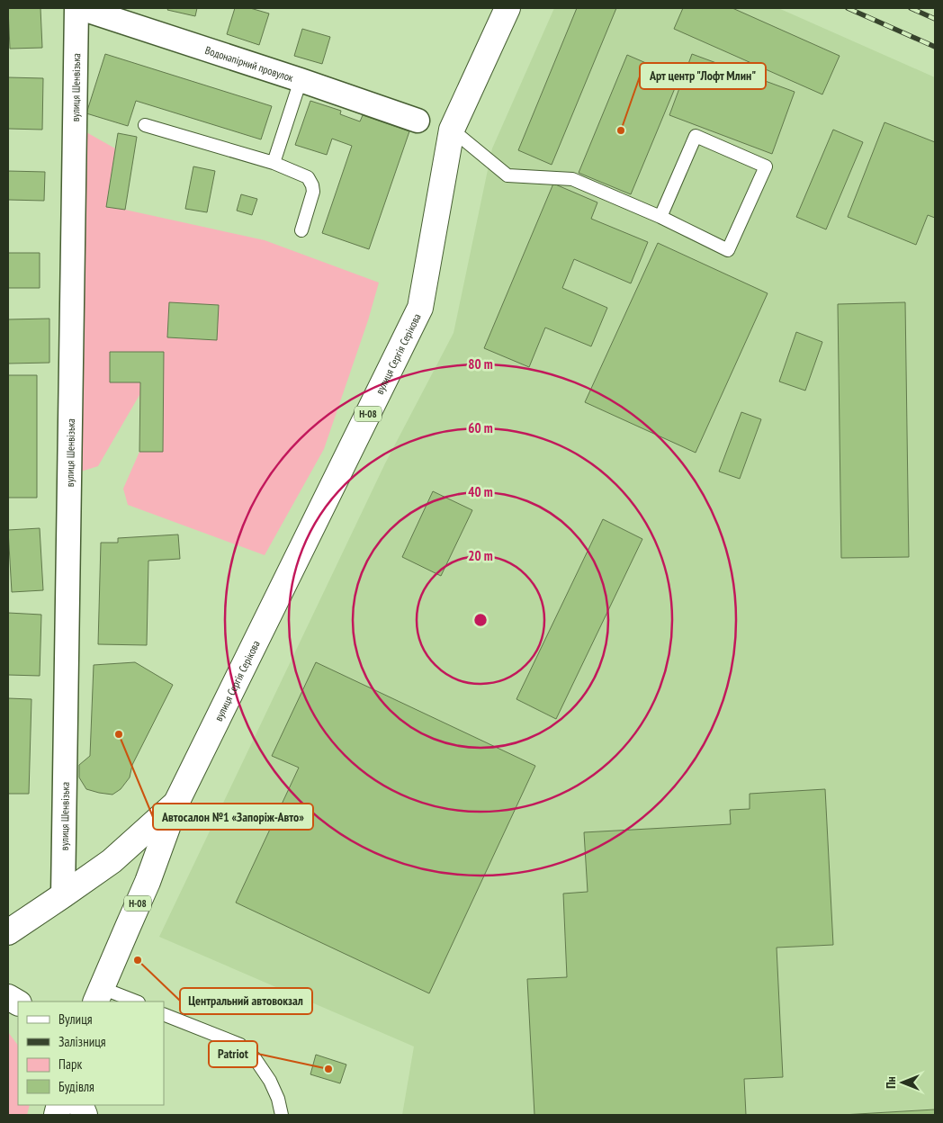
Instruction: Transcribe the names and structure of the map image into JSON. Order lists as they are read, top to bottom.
{
  "streets": {
    "main road": ["вулиця Сергія Серікова", "Н-08"],
    "street": ["Водонапірний провулок", "вулиця Шенвізька"]
  },
  "crossings": [
    ["вулиця Шенвізька", "вулиця Сергія Серікова"]
  ],
  "places": [
    "Арт центр \"Лофт Млин\"",
    "Автосалон №1 «Запоріж-Авто»",
    "Центральний автовокзал",
    "Patriot"
  ],
  "legend": [
    "Вулиця",
    "Залізниця",
    "Парк",
    "Будівля"
  ],
  "north": "left",
  "rings": [
    "80 m",
    "60 m",
    "40 m",
    "20 m"
  ]
}
